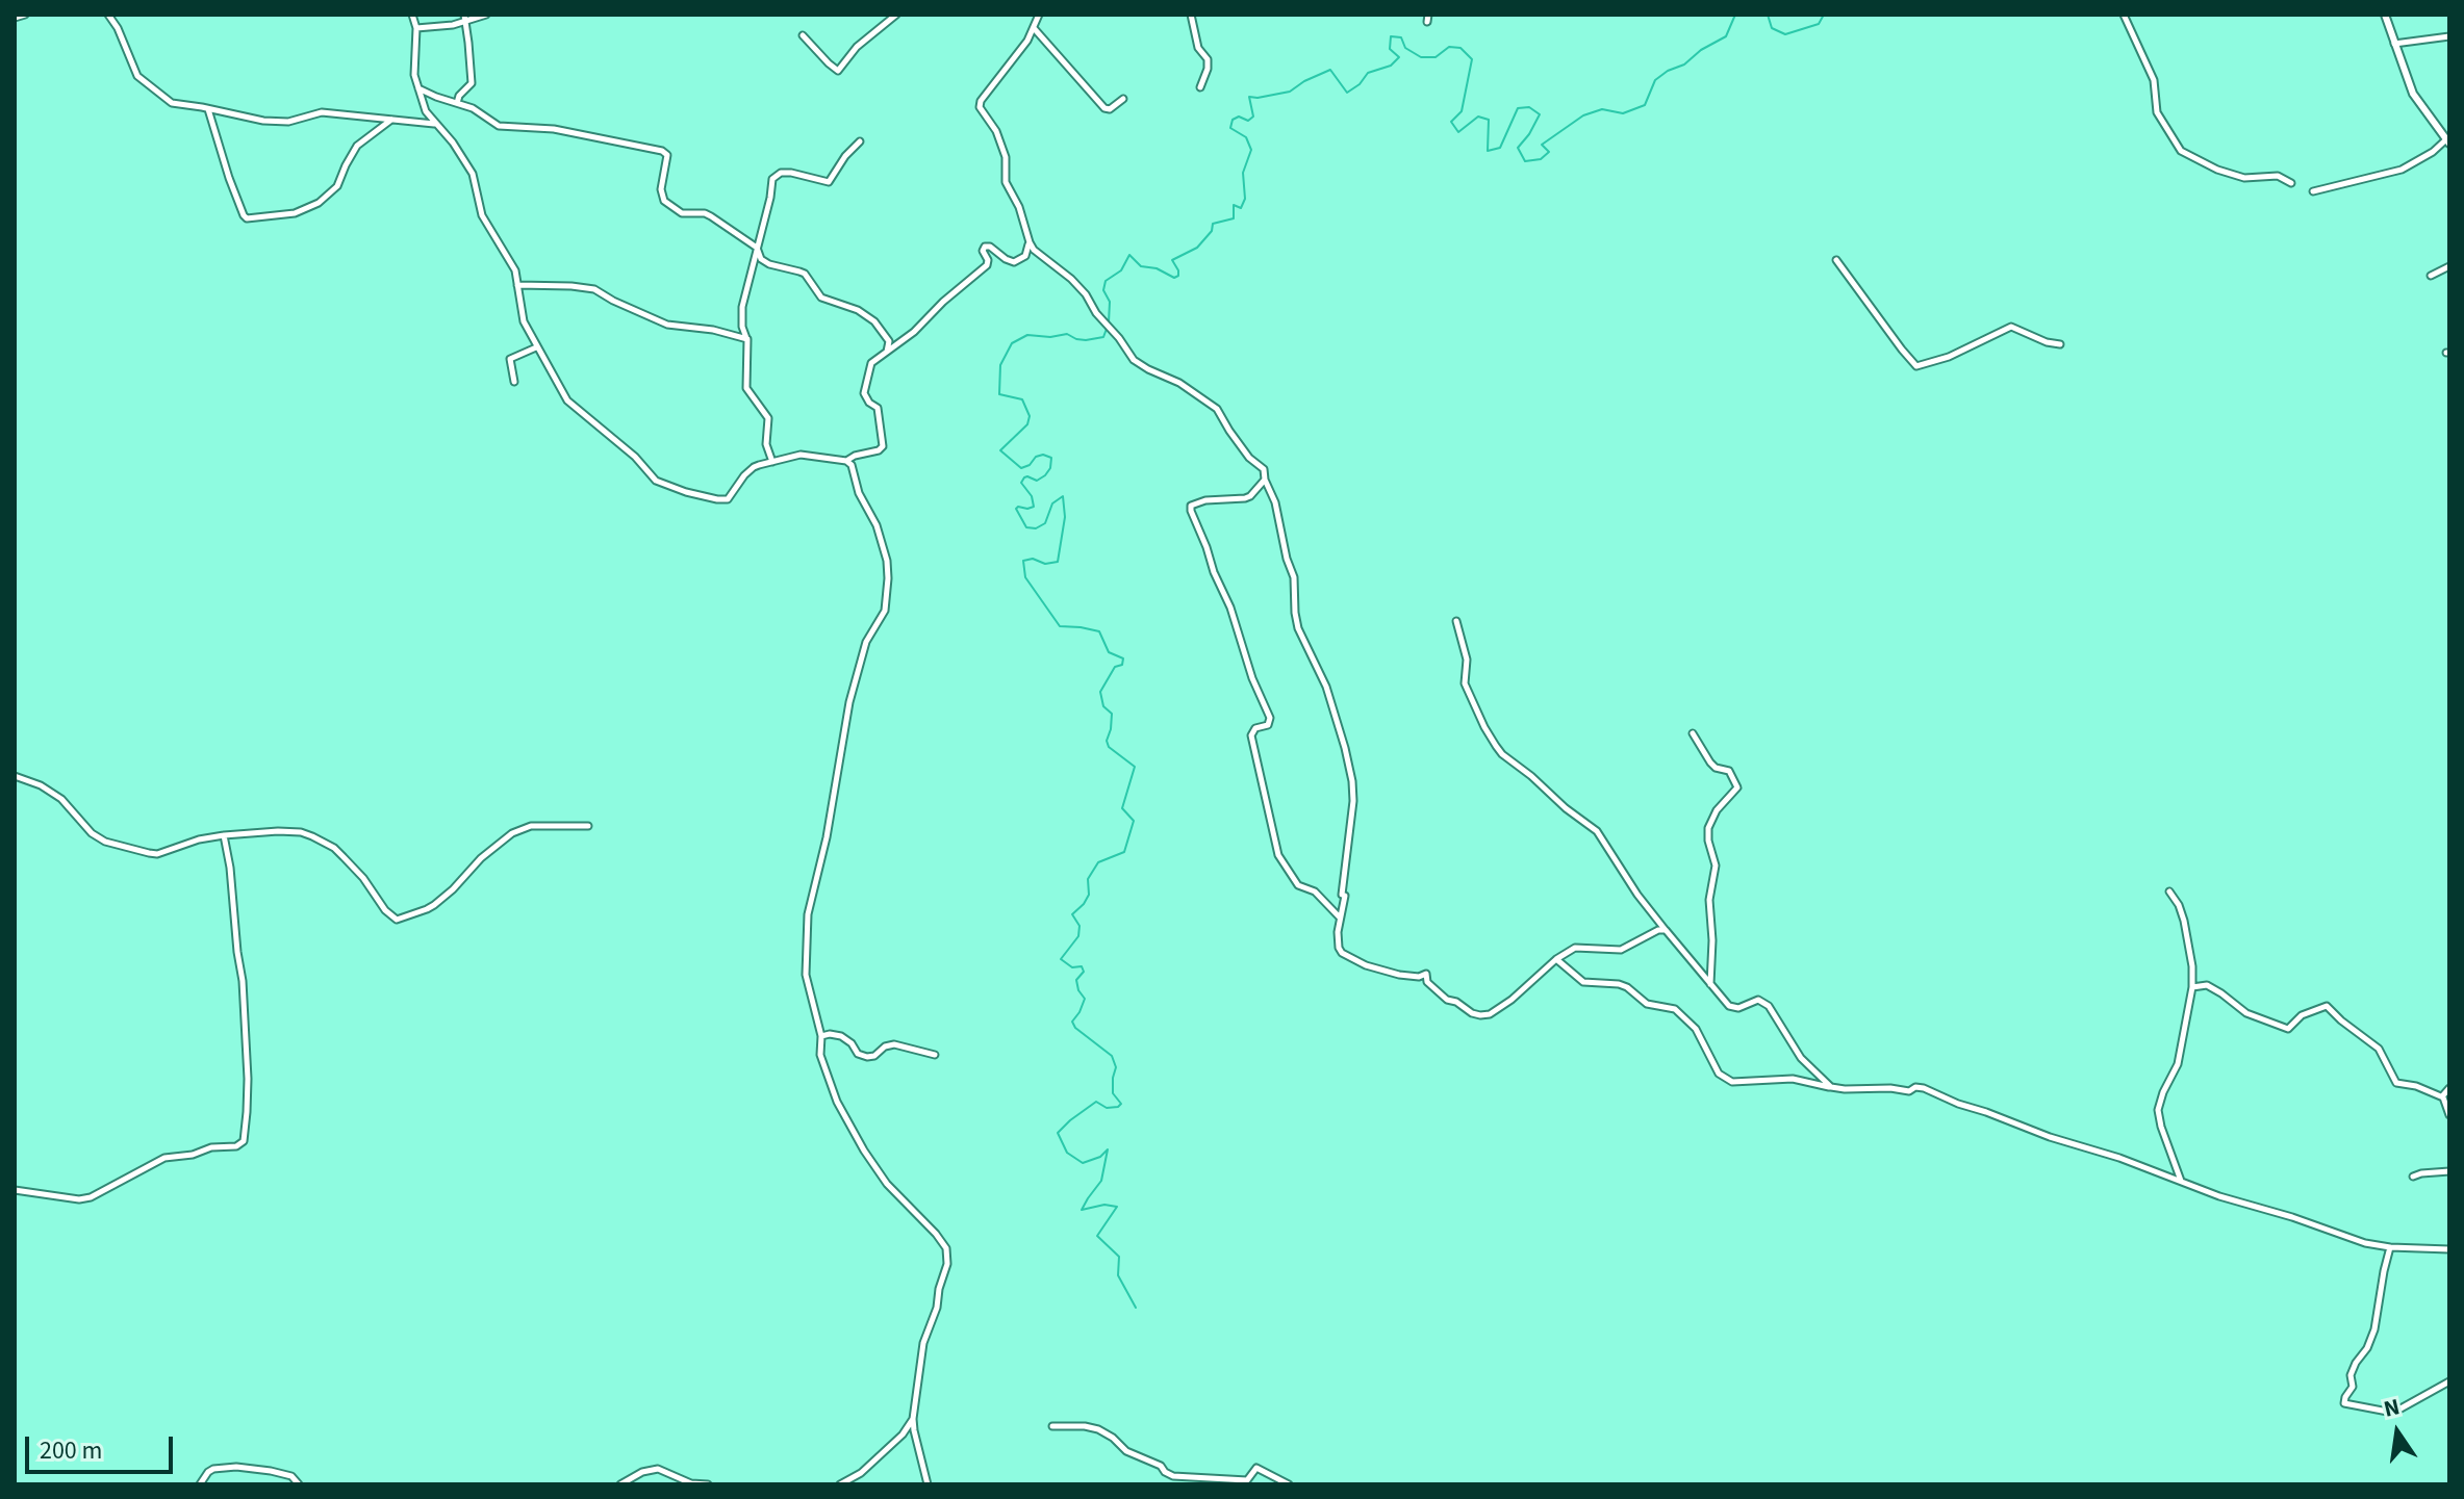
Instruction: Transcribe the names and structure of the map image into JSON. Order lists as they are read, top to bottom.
{
  "scale_bar": "200 m",
  "north": "top"
}
